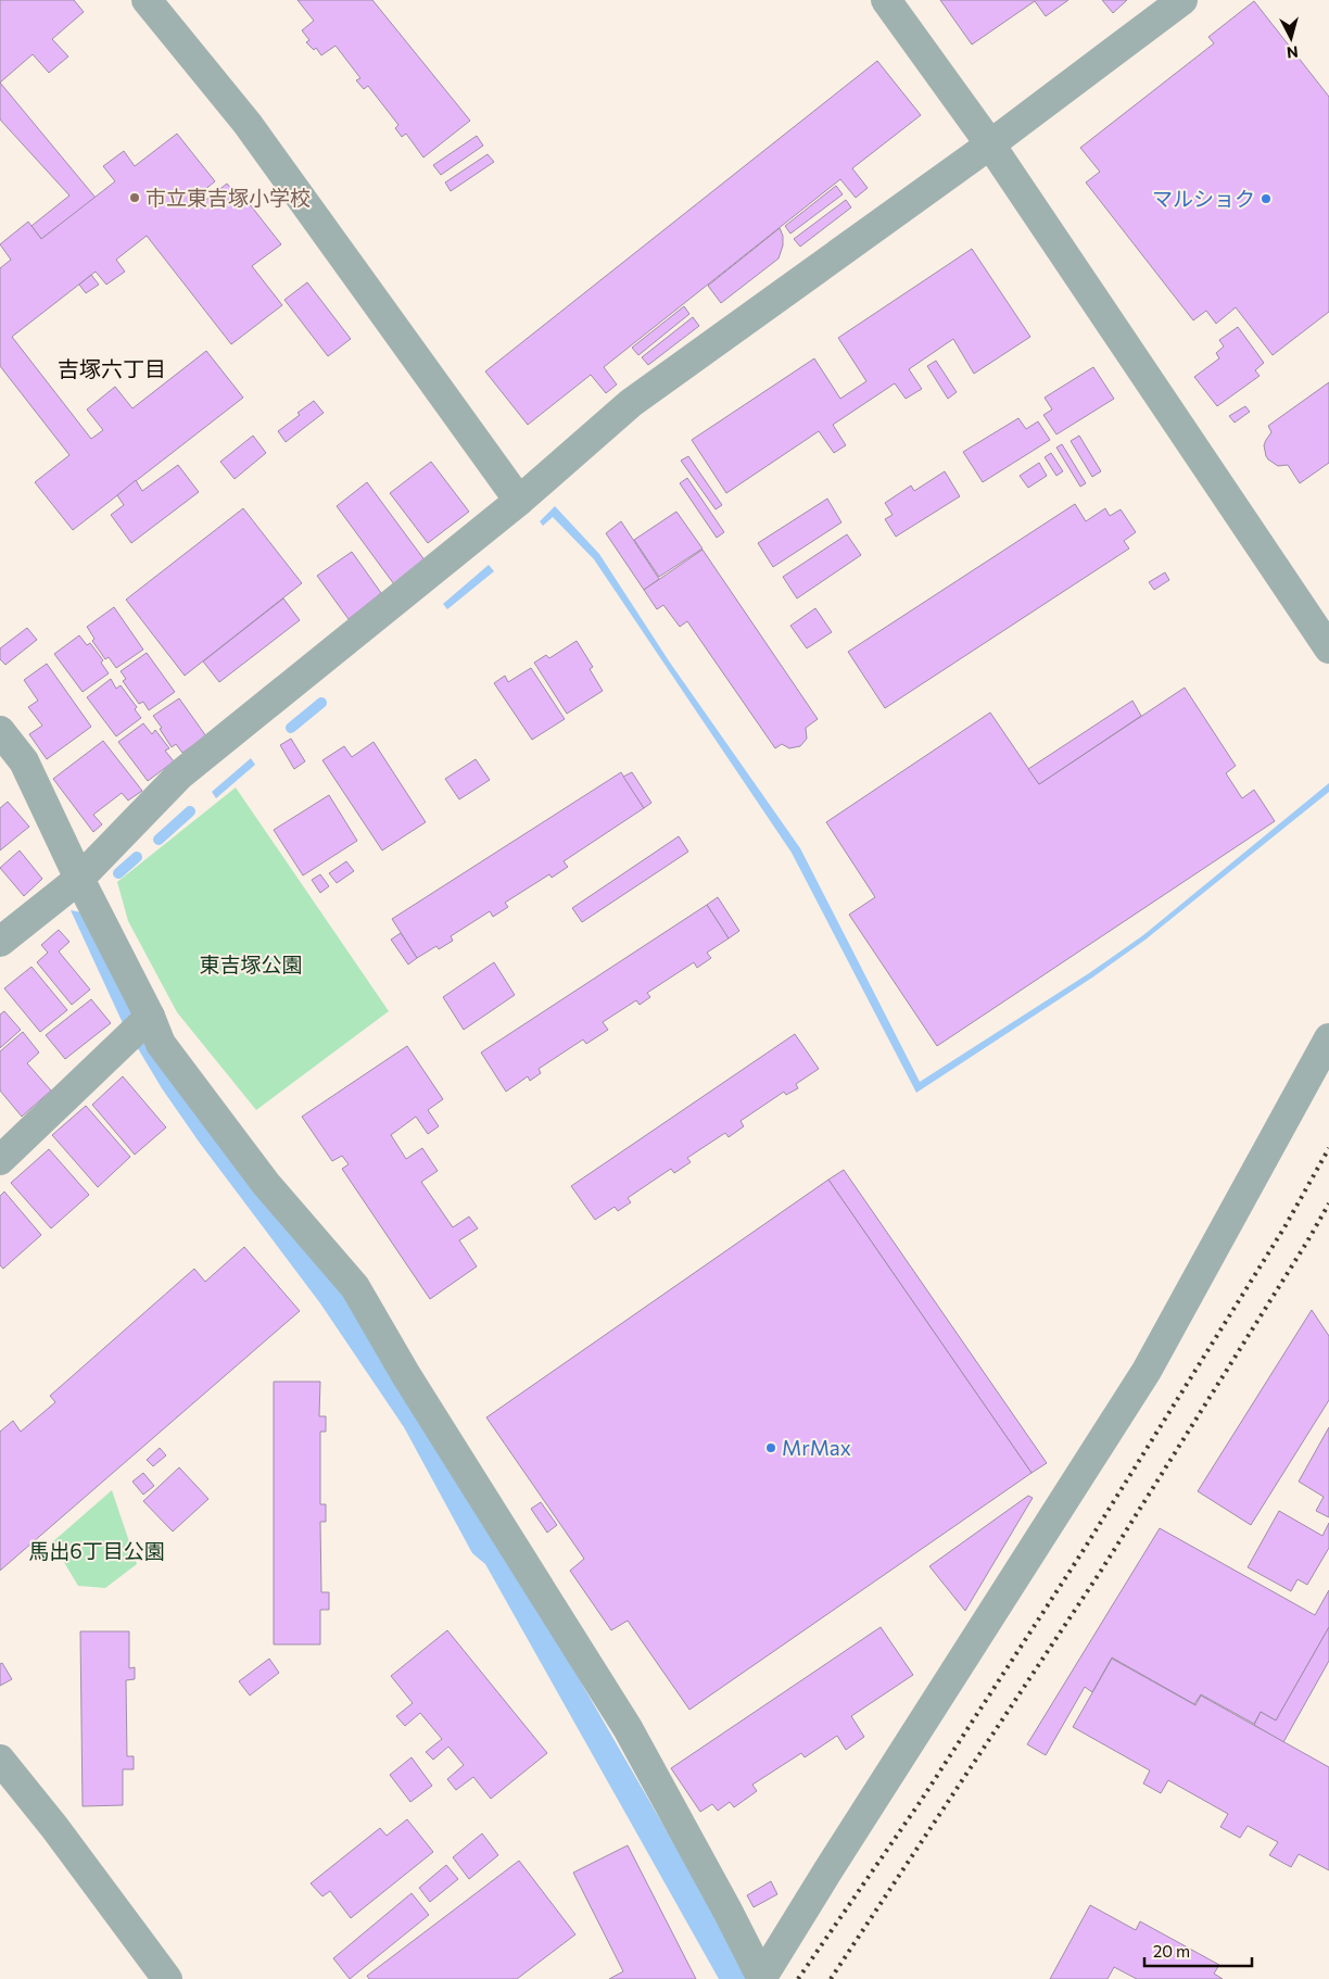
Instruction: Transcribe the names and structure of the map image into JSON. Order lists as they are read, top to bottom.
{
  "districts": ["吉塚六丁目"],
  "parks": ["東吉塚公園", "馬出6丁目公園"],
  "places": ["市立東吉塚小学校", "マルショク", "MrMax"],
  "scale_bar": "20 m",
  "north": "bottom"
}
